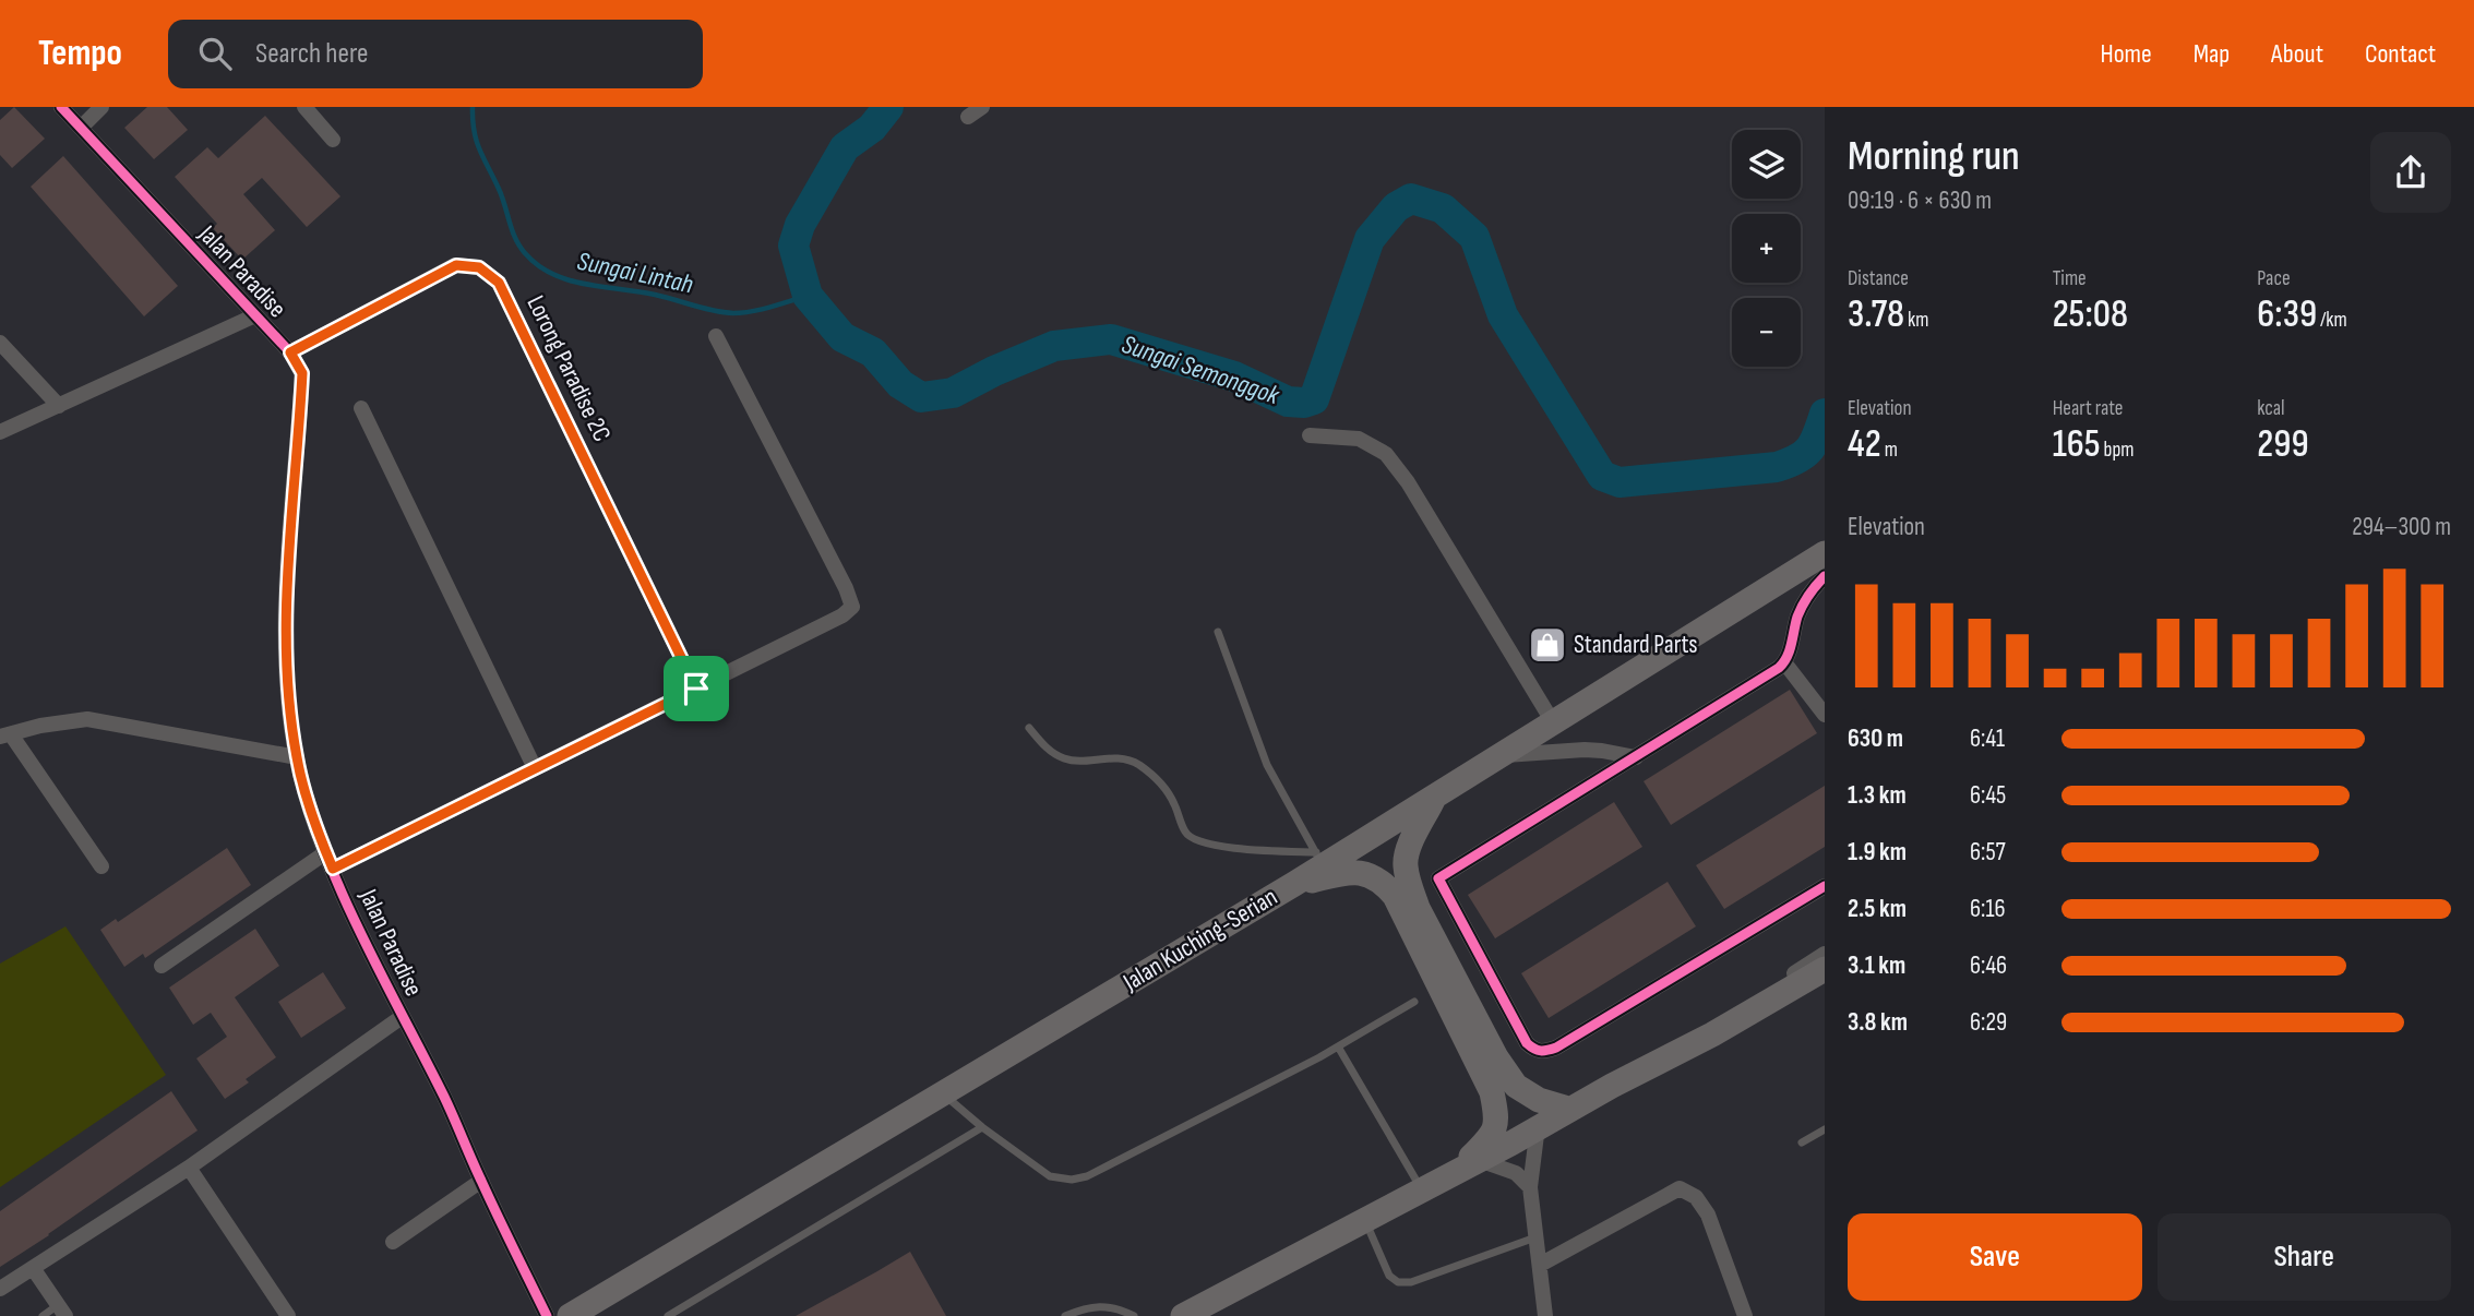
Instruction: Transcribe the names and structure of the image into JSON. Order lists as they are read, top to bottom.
{
  "streets": {
    "highway": ["Jalan Kuching-Serian"],
    "street": ["Jalan Paradise", "Lorong Paradise 2C"]
  },
  "crossings": [
    ["Jalan Paradise", "Lorong Paradise 2C"]
  ],
  "water": ["Sungai Lintah", "Sungai Semonggok"],
  "places": {
    "shop": ["Standard Parts"]
  },
  "page": {
    "header": "Tempo",
    "search": "Search here",
    "nav": [
      "Home",
      "Map",
      "About",
      "Contact"
    ],
    "heading": ["Morning run", "09:19 · 6 × 630 m"],
    "map_buttons": ["+", "−"],
    "stats": [
      ["Distance", "3.78 km"],
      ["Time", "25:08"],
      ["Pace", "6:39 /km"],
      ["Elevation", "42 m"],
      ["Heart rate", "165 bpm"],
      ["kcal", "299"]
    ],
    "chart": ["Elevation", "294–300 m"],
    "list": [
      {
        "name": "630 m",
        "note": "6:41"
      },
      {
        "name": "1.3 km",
        "note": "6:45"
      },
      {
        "name": "1.9 km",
        "note": "6:57"
      },
      {
        "name": "2.5 km",
        "note": "6:16"
      },
      {
        "name": "3.1 km",
        "note": "6:46"
      },
      {
        "name": "3.8 km",
        "note": "6:29"
      }
    ],
    "buttons": ["Save", "Share"]
  }
}
